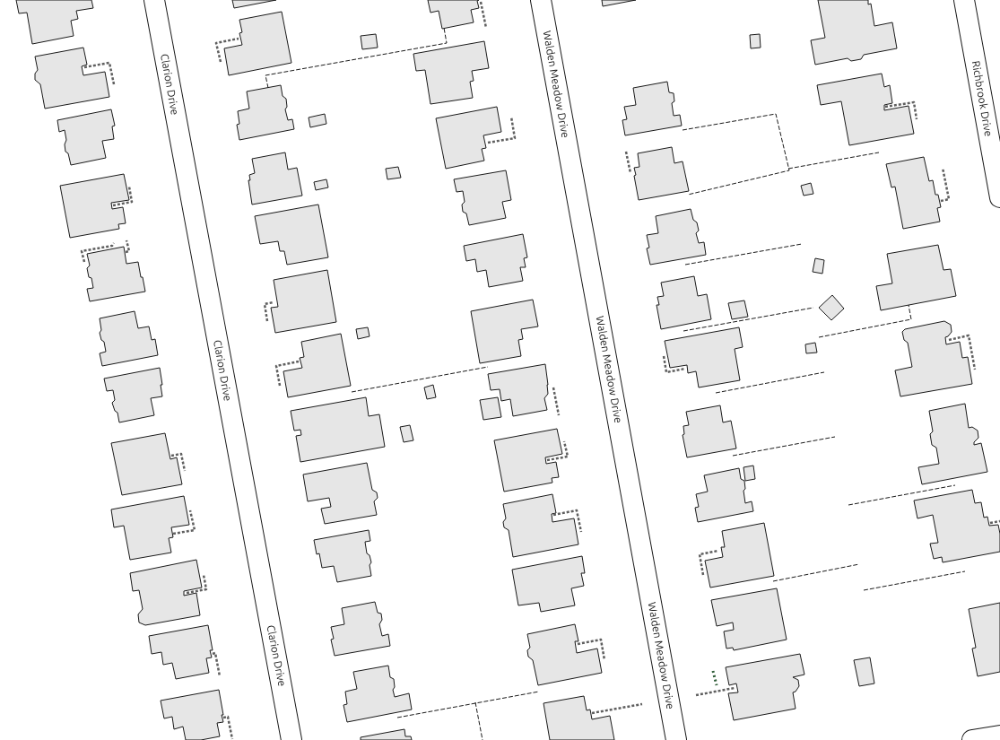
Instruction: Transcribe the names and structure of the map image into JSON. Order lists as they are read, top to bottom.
{
  "streets": {
    "street": ["Clarion Drive", "Walden Meadow Drive", "Richbrook Drive"]
  }
}
